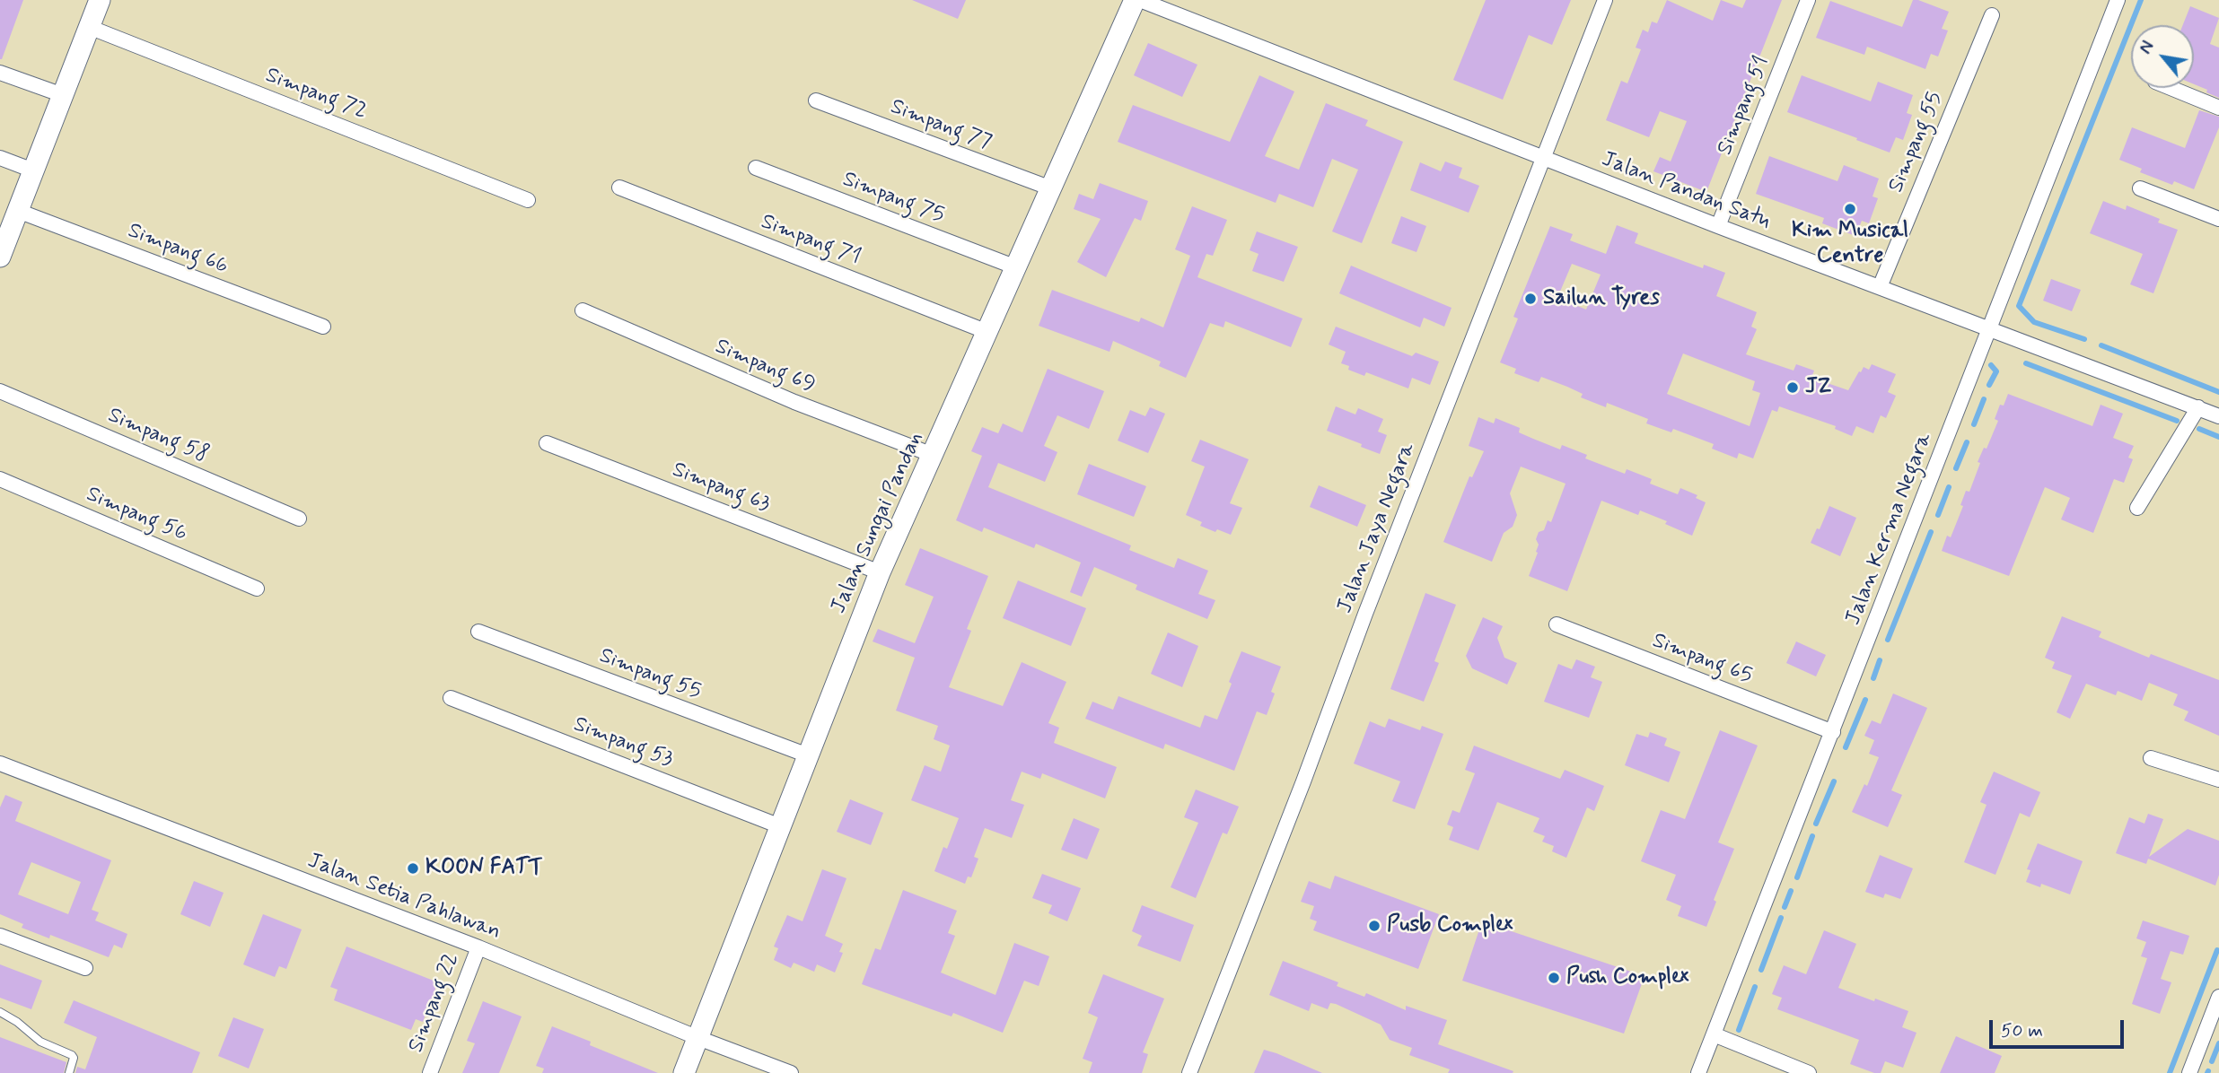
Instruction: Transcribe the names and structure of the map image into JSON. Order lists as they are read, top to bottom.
{
  "streets": {
    "street": [
      "Simpang 72",
      "Simpang 51",
      "Simpang 77",
      "Simpang 55",
      "Jalan Pandan Satu",
      "Simpang 75",
      "Simpang 71",
      "Simpang 66",
      "Simpang 69",
      "Simpang 58",
      "Simpang 63",
      "Simpang 56",
      "Jalan Sungai Pandan",
      "Jalan Jaya Negara",
      "Jalan Kerma Negara",
      "Simpang 65",
      "Simpang 53",
      "Jalan Setia Pahlawan",
      "Simpang 22"
    ]
  },
  "crossings": [
    ["Simpang 51", "Jalan Pandan Satu"],
    ["Simpang 77", "Jalan Sungai Pandan"],
    ["Simpang 55", "Jalan Pandan Satu"],
    ["Simpang 55", "Jalan Sungai Pandan"],
    ["Jalan Pandan Satu", "Jalan Jaya Negara"],
    ["Jalan Pandan Satu", "Jalan Kerma Negara"],
    ["Simpang 75", "Jalan Sungai Pandan"],
    ["Simpang 71", "Jalan Sungai Pandan"],
    ["Simpang 69", "Jalan Sungai Pandan"],
    ["Simpang 63", "Jalan Sungai Pandan"],
    ["Jalan Sungai Pandan", "Simpang 53"],
    ["Jalan Sungai Pandan", "Jalan Setia Pahlawan"],
    ["Jalan Kerma Negara", "Simpang 65"],
    ["Jalan Setia Pahlawan", "Simpang 22"]
  ],
  "places": [
    "Kim Musical Centre",
    "Sailun Tyres",
    "JZ",
    "KOON FATT",
    "Pusb Complex",
    "Push Complex"
  ],
  "scale_bar": "50 m",
  "north": "top left"
}
